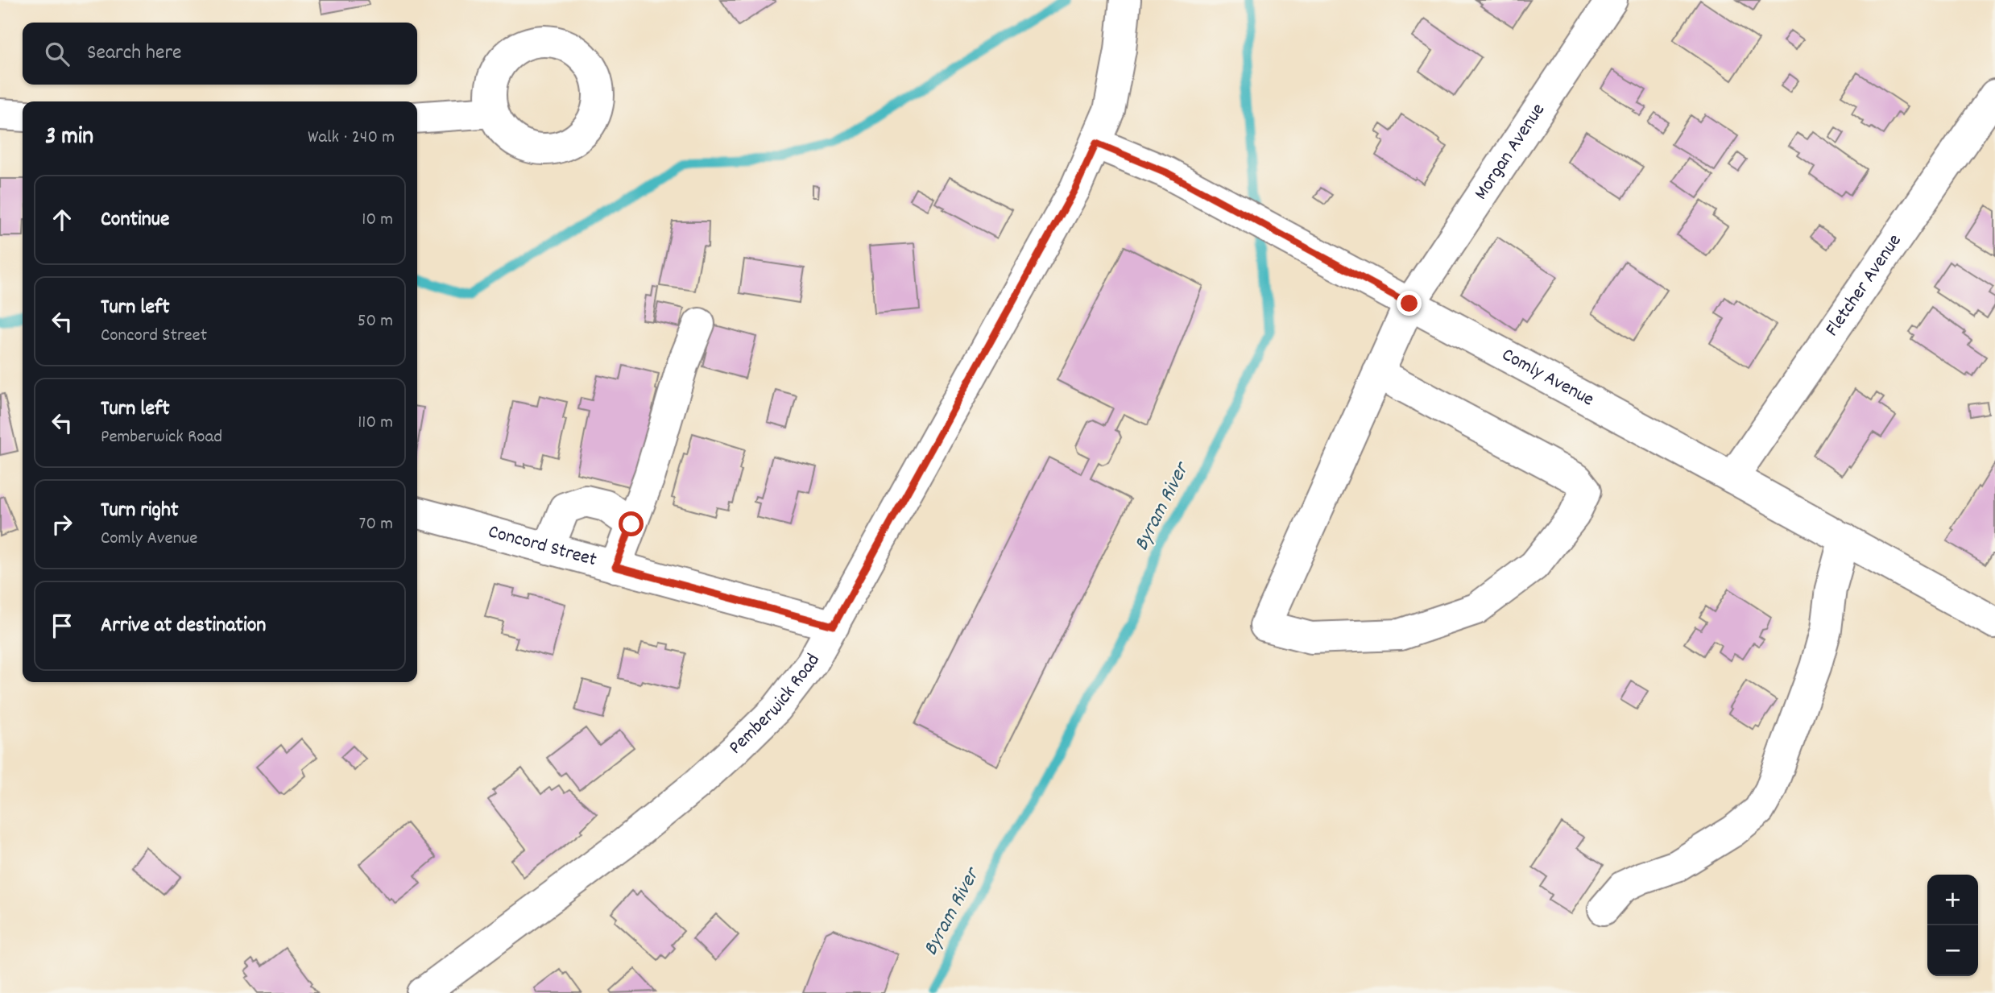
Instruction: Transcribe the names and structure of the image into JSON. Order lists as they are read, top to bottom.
{
  "streets": {
    "street": [
      "Morgan Avenue",
      "Fletcher Avenue",
      "Comly Avenue",
      "Concord Street",
      "Pemberwick Road"
    ]
  },
  "crossings": [
    ["Morgan Avenue", "Comly Avenue"],
    ["Fletcher Avenue", "Comly Avenue"],
    ["Comly Avenue", "Pemberwick Road"],
    ["Concord Street", "Pemberwick Road"]
  ],
  "water": ["Byram River"],
  "page": {
    "search": "Search here",
    "heading": ["3 min", "Walk · 240 m"],
    "list": [
      ["Continue", "10 m"],
      ["Turn left", "Concord Street", "50 m"],
      ["Turn left", "Pemberwick Road", "110 m"],
      ["Turn right", "Comly Avenue", "70 m"],
      "Arrive at destination"
    ],
    "map_buttons": ["+", "−"]
  }
}
